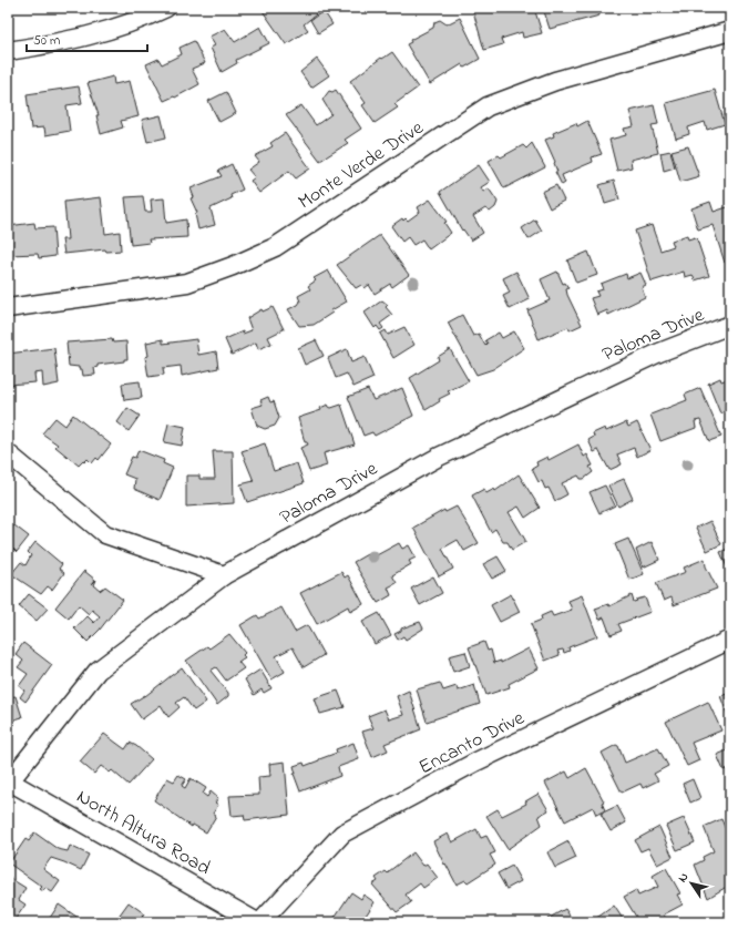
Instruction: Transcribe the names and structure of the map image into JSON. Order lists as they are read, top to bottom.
{
  "streets": {
    "street": [
      "Monte Verde Drive",
      "Paloma Drive",
      "Encanto Drive",
      "North Altura Road"
    ]
  },
  "crossings": [
    ["Paloma Drive", "North Altura Road"],
    ["Encanto Drive", "North Altura Road"]
  ],
  "scale_bar": "50 m",
  "north": "top left"
}
